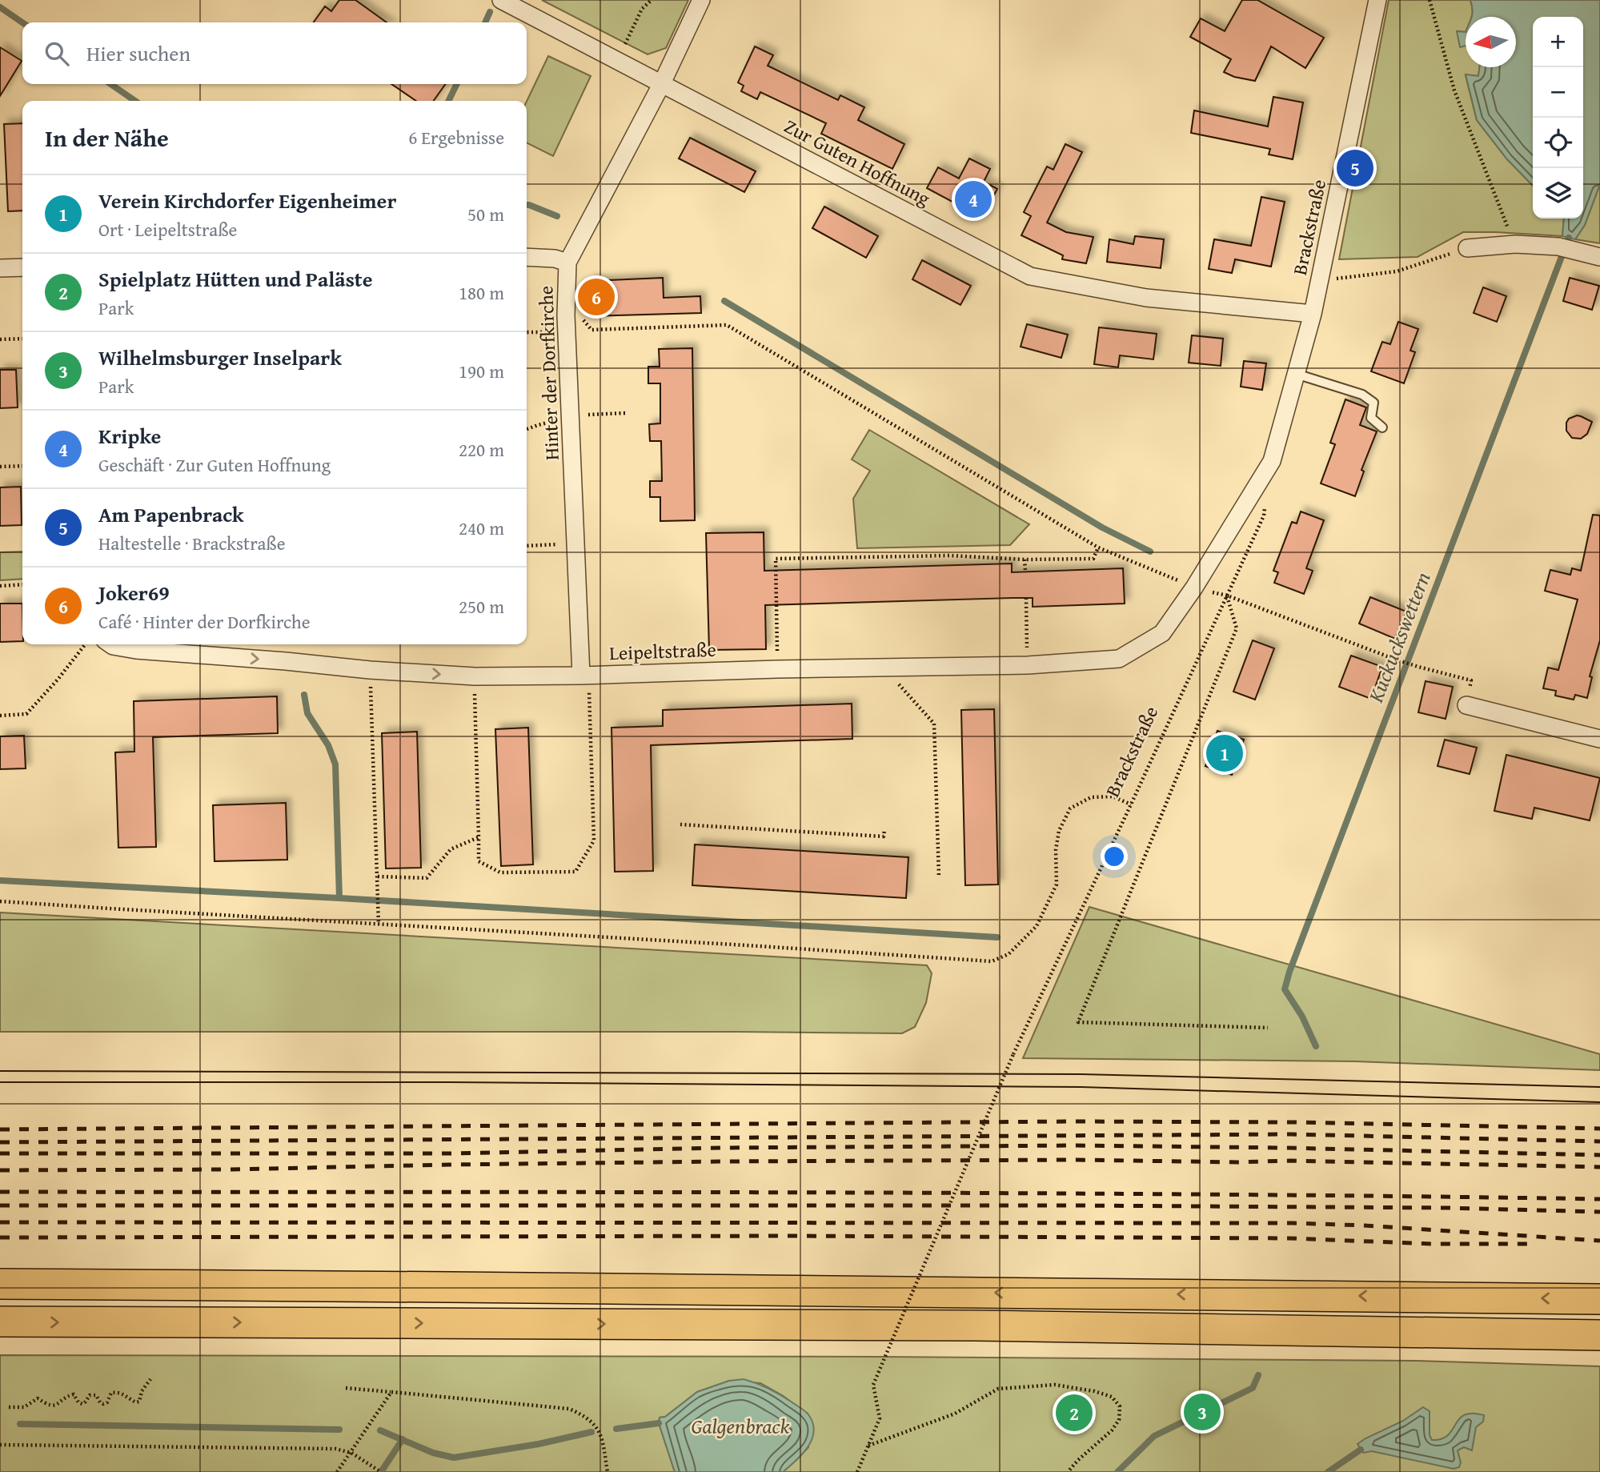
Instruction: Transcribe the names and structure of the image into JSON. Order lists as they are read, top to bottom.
{
  "streets": {
    "street": [
      "Zur Guten Hoffnung",
      "Brackstraße",
      "Hinter der Dorfkirche",
      "Leipeltstraße"
    ]
  },
  "crossings": [
    ["Zur Guten Hoffnung", "Brackstraße"],
    ["Zur Guten Hoffnung", "Hinter der Dorfkirche"],
    ["Brackstraße", "Leipeltstraße"],
    ["Hinter der Dorfkirche", "Leipeltstraße"]
  ],
  "water": ["Kuckuckswettern", "Galgenbrack"],
  "north": "left",
  "page": {
    "map_buttons": ["+", "−"],
    "search": "Hier suchen",
    "heading": ["In der Nähe", "6 Ergebnisse"],
    "pins": [
      "5",
      "4",
      "6",
      "1",
      "3",
      "2"
    ],
    "list": [
      {
        "mark": "1",
        "name": "Verein Kirchdorfer Eigenheimer",
        "note": "Ort · Leipeltstraße",
        "value": "50 m"
      },
      {
        "mark": "2",
        "name": "Spielplatz Hütten und Paläste",
        "note": "Park",
        "value": "180 m"
      },
      {
        "mark": "3",
        "name": "Wilhelmsburger Inselpark",
        "note": "Park",
        "value": "190 m"
      },
      {
        "mark": "4",
        "name": "Kripke",
        "note": "Geschäft · Zur Guten Hoffnung",
        "value": "220 m"
      },
      {
        "mark": "5",
        "name": "Am Papenbrack",
        "note": "Haltestelle · Brackstraße",
        "value": "240 m"
      },
      {
        "mark": "6",
        "name": "Joker69",
        "note": "Café · Hinter der Dorfkirche",
        "value": "250 m"
      }
    ]
  }
}
